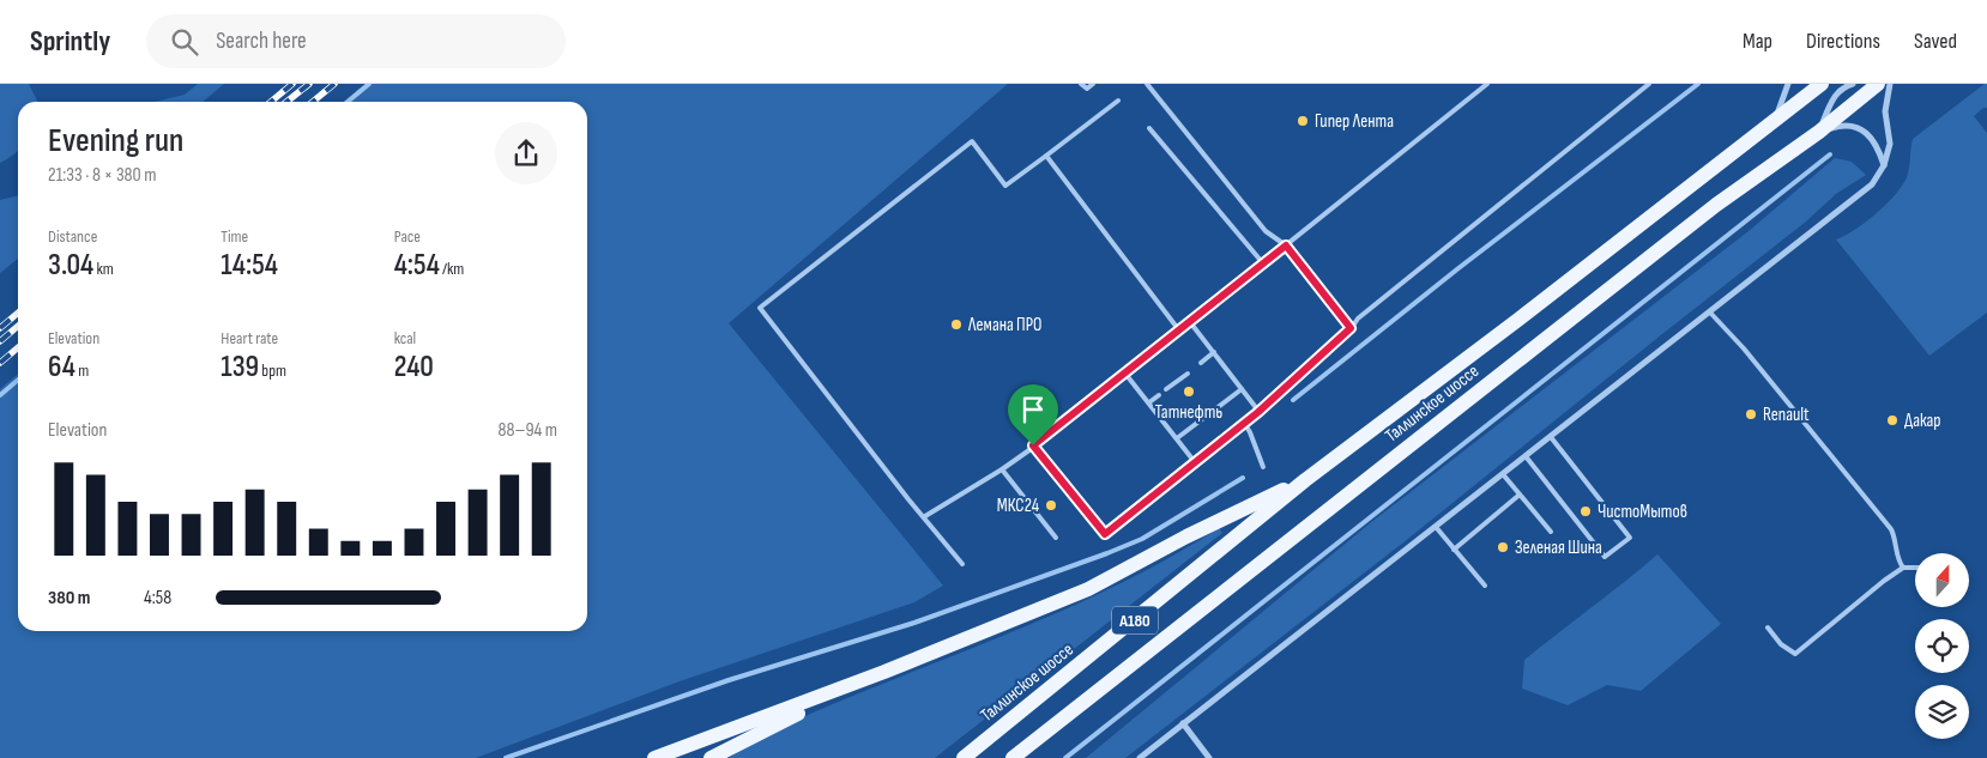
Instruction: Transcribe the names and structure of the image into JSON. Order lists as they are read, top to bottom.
{
  "streets": {
    "main road": ["Таллинское шоссе", "A180"]
  },
  "places": [
    "Гипер Лента",
    "Лемана ПРО",
    "Татнефть",
    "Renault",
    "Дакар",
    "МКС24",
    "ЧистоМытов",
    "Зеленая Шина"
  ],
  "north": "top",
  "page": {
    "header": "Sprintly",
    "search": "Search here",
    "nav": ["Map", "Directions", "Saved"],
    "heading": ["Evening run", "21:33 · 8 × 380 m"],
    "stats": [
      ["Distance", "3.04 km"],
      ["Time", "14:54"],
      ["Pace", "4:54 /km"],
      ["Elevation", "64 m"],
      ["Heart rate", "139 bpm"],
      ["kcal", "240"]
    ],
    "chart": ["Elevation", "88–94 m"],
    "list": [
      {
        "name": "380 m",
        "note": "4:58"
      }
    ]
  }
}
